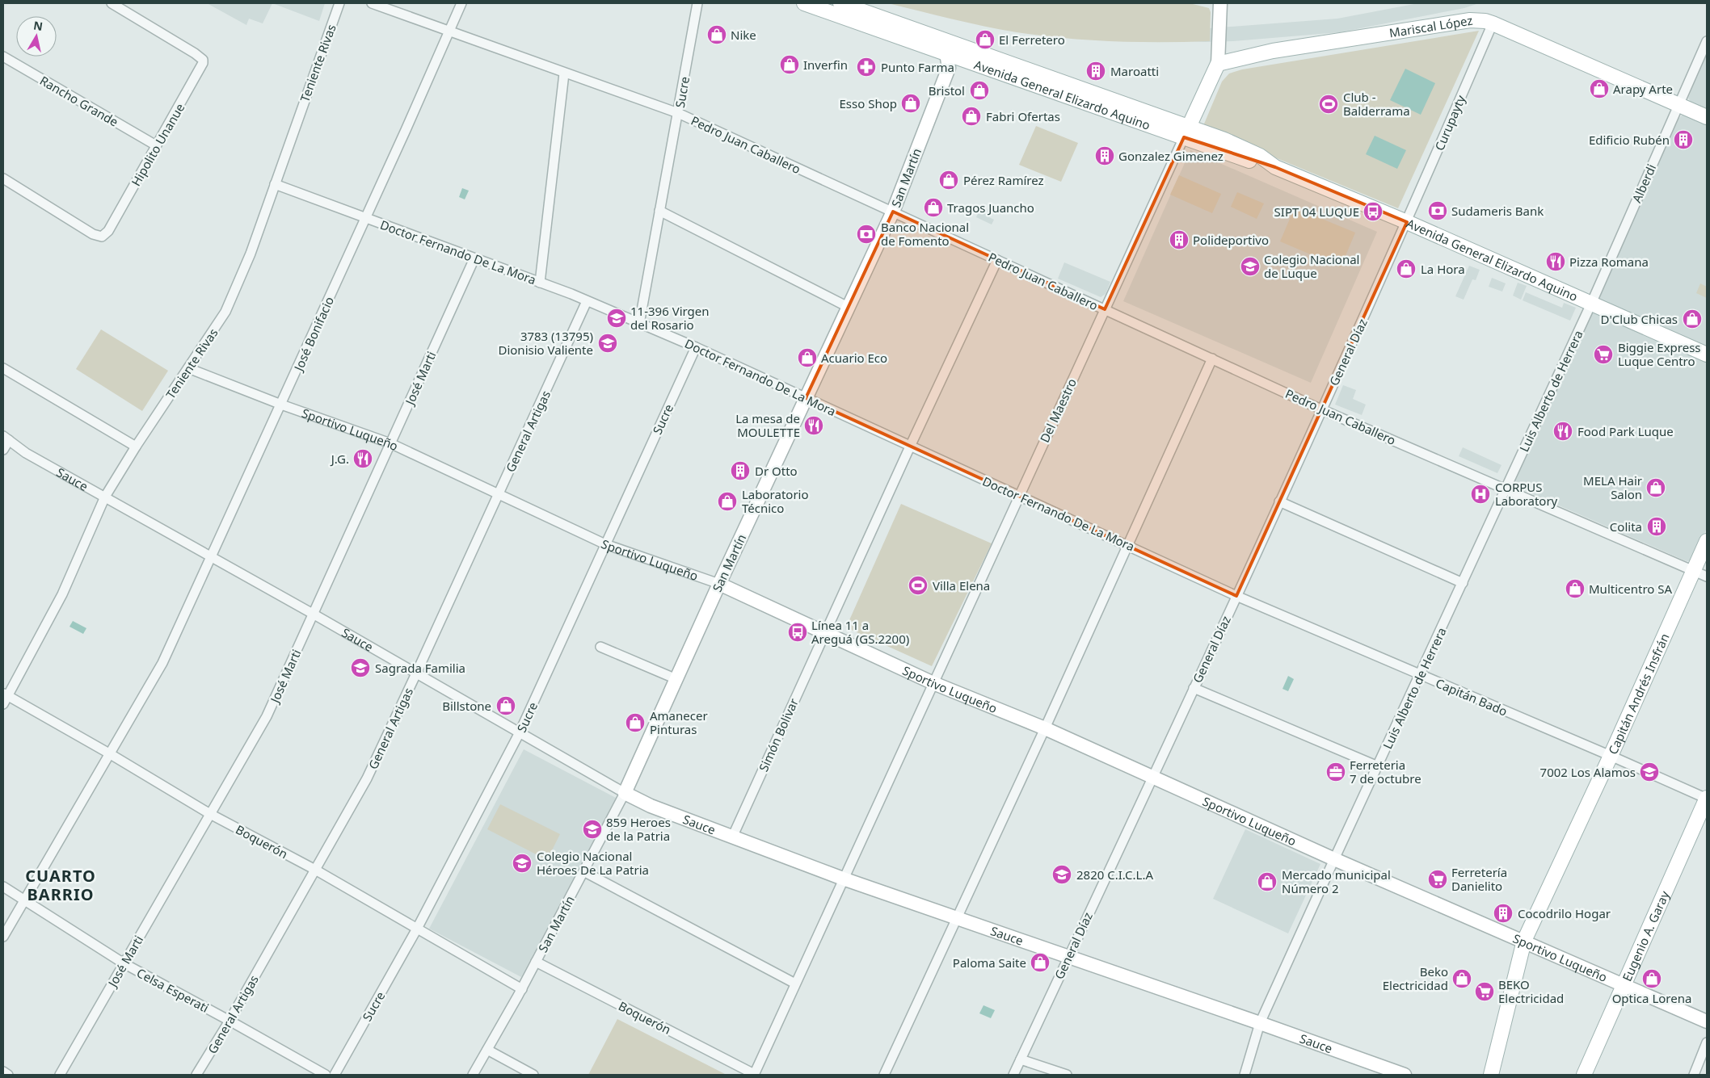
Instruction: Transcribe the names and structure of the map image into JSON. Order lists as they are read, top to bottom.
{
  "streets": {
    "main road": [
      "Mariscal López",
      "Avenida General Elizardo Aquino",
      "Capitán Andrés Insfrán",
      "Eugenio A. Garay"
    ],
    "street": [
      "Teniente Rivas",
      "Sucre",
      "Rancho Grande",
      "Curupayty",
      "Hipolito Unanue",
      "Pedro Juan Caballero",
      "San Martín",
      "Alberdi",
      "Doctor Fernando De La Mora",
      "José Bonifacio",
      "General Díaz",
      "José Marti",
      "Luis Alberto de Herrera",
      "Del Maestro",
      "Sportivo Luqueño",
      "General Artigas",
      "Sauce",
      "Capitán Bado",
      "Simón Bolivar",
      "Boquerón",
      "Celsa Esperati"
    ]
  },
  "crossings": [
    ["Mariscal López", "Curupayty"],
    ["Mariscal López", "Alberdi"],
    ["Teniente Rivas", "Doctor Fernando De La Mora"],
    ["Teniente Rivas", "Sportivo Luqueño"],
    ["Teniente Rivas", "Sauce"],
    ["Teniente Rivas", "Boquerón"],
    ["Sucre", "Pedro Juan Caballero"],
    ["Sucre", "Doctor Fernando De La Mora"],
    ["Sucre", "Sportivo Luqueño"],
    ["Sucre", "Sauce"],
    ["Sucre", "Boquerón"],
    ["Avenida General Elizardo Aquino", "Curupayty"],
    ["Avenida General Elizardo Aquino", "San Martín"],
    ["Avenida General Elizardo Aquino", "Alberdi"],
    ["Avenida General Elizardo Aquino", "General Díaz"],
    ["Avenida General Elizardo Aquino", "Luis Alberto de Herrera"],
    ["Avenida General Elizardo Aquino", "Del Maestro"],
    ["Rancho Grande", "Hipolito Unanue"],
    ["Curupayty", "General Díaz"],
    ["Pedro Juan Caballero", "San Martín"],
    ["Pedro Juan Caballero", "José Bonifacio"],
    ["Pedro Juan Caballero", "General Díaz"],
    ["Pedro Juan Caballero", "Luis Alberto de Herrera"],
    ["Pedro Juan Caballero", "Del Maestro"],
    ["Pedro Juan Caballero", "Capitán Andrés Insfrán"],
    ["Pedro Juan Caballero", "Simón Bolivar"],
    ["San Martín", "Doctor Fernando De La Mora"],
    ["San Martín", "Sportivo Luqueño"],
    ["San Martín", "Sauce"],
    ["San Martín", "Boquerón"],
    ["Alberdi", "Luis Alberto de Herrera"],
    ["Doctor Fernando De La Mora", "José Bonifacio"],
    ["Doctor Fernando De La Mora", "General Díaz"],
    ["Doctor Fernando De La Mora", "José Marti"],
    ["Doctor Fernando De La Mora", "Del Maestro"],
    ["Doctor Fernando De La Mora", "General Artigas"],
    ["Doctor Fernando De La Mora", "Capitán Bado"],
    ["Doctor Fernando De La Mora", "Simón Bolivar"],
    ["José Bonifacio", "Sportivo Luqueño"],
    ["José Bonifacio", "Sauce"],
    ["José Bonifacio", "Boquerón"],
    ["José Bonifacio", "Celsa Esperati"],
    ["General Díaz", "Sportivo Luqueño"],
    ["General Díaz", "Sauce"],
    ["General Díaz", "Capitán Bado"],
    ["José Marti", "Sportivo Luqueño"],
    ["José Marti", "Sauce"],
    ["José Marti", "Boquerón"],
    ["José Marti", "Celsa Esperati"],
    ["Luis Alberto de Herrera", "Sportivo Luqueño"],
    ["Luis Alberto de Herrera", "Sauce"],
    ["Luis Alberto de Herrera", "Capitán Bado"],
    ["Del Maestro", "Sportivo Luqueño"],
    ["Del Maestro", "Sauce"],
    ["Del Maestro", "Boquerón"],
    ["Sportivo Luqueño", "General Artigas"],
    ["Sportivo Luqueño", "Capitán Andrés Insfrán"],
    ["Sportivo Luqueño", "Simón Bolivar"],
    ["Sportivo Luqueño", "Eugenio A. Garay"],
    ["General Artigas", "Sauce"],
    ["General Artigas", "Boquerón"],
    ["General Artigas", "Celsa Esperati"],
    ["Sauce", "Simón Bolivar"],
    ["Capitán Andrés Insfrán", "Capitán Bado"],
    ["Capitán Bado", "Eugenio A. Garay"]
  ],
  "districts": ["CUARTO BARRIO"],
  "places": {
    "shop": [
      "Nike",
      "El Ferretero",
      "Inverfin",
      "Arapy Arte",
      "Bristol",
      "Esso Shop",
      "Fabri Ofertas",
      "Pérez Ramírez",
      "Tragos Juancho",
      "La Hora",
      "D'Club Chicas",
      "Acuario Eco",
      "MELA Hair Salon",
      "Laboratorio Técnico",
      "Multicentro SA",
      "Billstone",
      "Amanecer Pinturas",
      "Mercado municipal Número 2",
      "Paloma Saite",
      "Beko Electricidad",
      "Optica Lorena"
    ],
    "pharmacy": ["Punto Farma"],
    "building": [
      "Maroatti",
      "Edificio Rubén",
      "Gonzalez Gimenez",
      "Polideportivo",
      "Dr Otto",
      "Colita",
      "Cocodrilo Hogar"
    ],
    "sports": ["Club - Balderrama", "Villa Elena"],
    "bank": ["Sudameris Bank", "Banco Nacional de Fomento"],
    "bus stop": ["SIPT 04 LUQUE", "Línea 11 a Areguá (GS.2200)"],
    "restaurant": [
      "Pizza Romana",
      "La mesa de MOULETTE",
      "Food Park Luque",
      "J.G."
    ],
    "school or university": [
      "Colegio Nacional de Luque",
      "11-396 Virgen del Rosario",
      "3783 (13795) Dionisio Valiente",
      "Sagrada Familia",
      "7002 Los Alamos",
      "859 Heroes de la Patria",
      "Colegio Nacional Héroes De La Patria",
      "2820 C.I.C.L.A"
    ],
    "supermarket": ["Biggie Express Luque Centro", "Ferretería Danielito", "BEKO Electricidad"],
    "hospital": ["CORPUS Laboratory"],
    "office": ["Ferreteria 7 de octubre"]
  },
  "north": "top"
}
